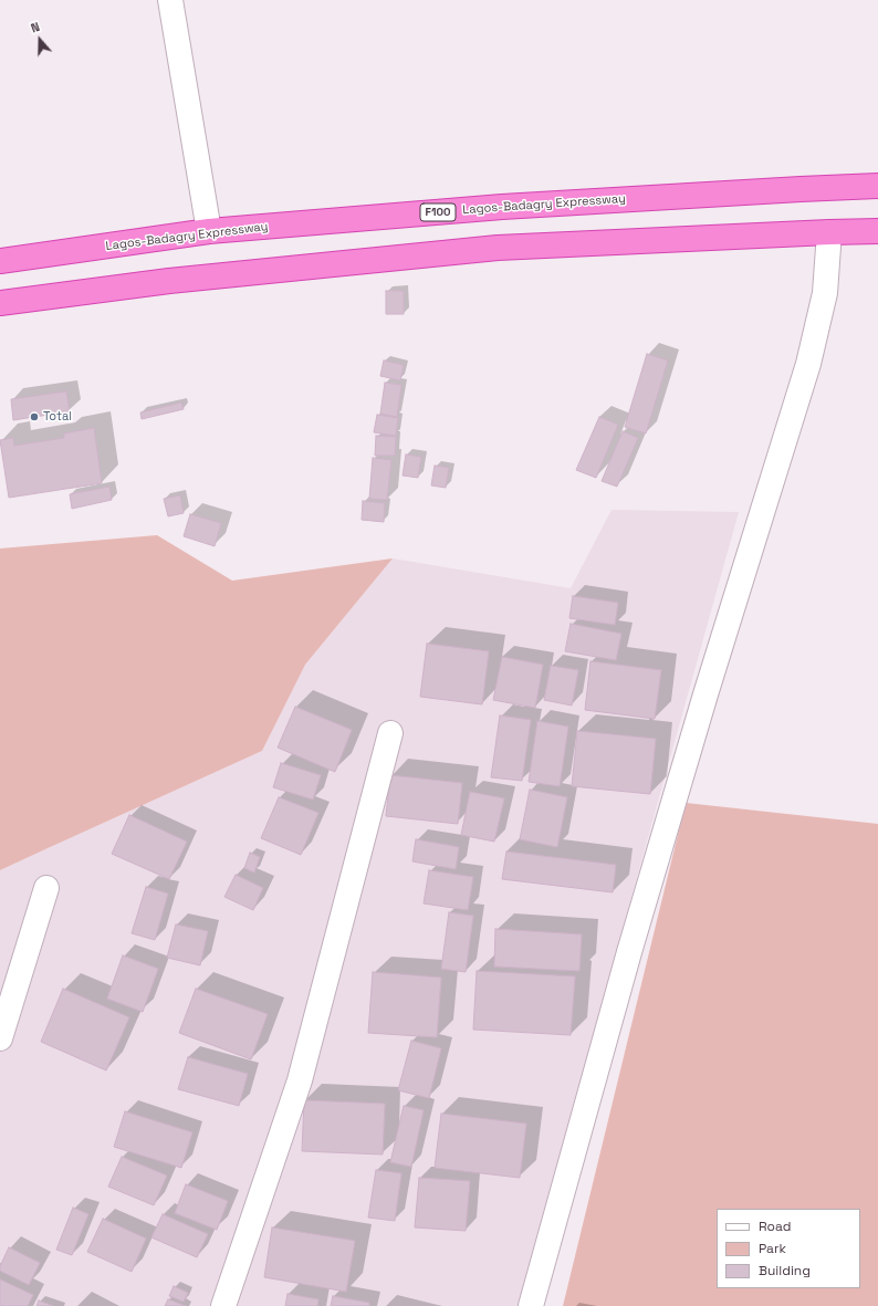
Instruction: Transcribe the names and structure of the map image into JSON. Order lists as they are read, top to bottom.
{
  "streets": {
    "highway": ["Lagos-Badagry Expressway", "F100"]
  },
  "places": ["Total"],
  "legend": ["Road", "Park", "Building"],
  "north": "top"
}
